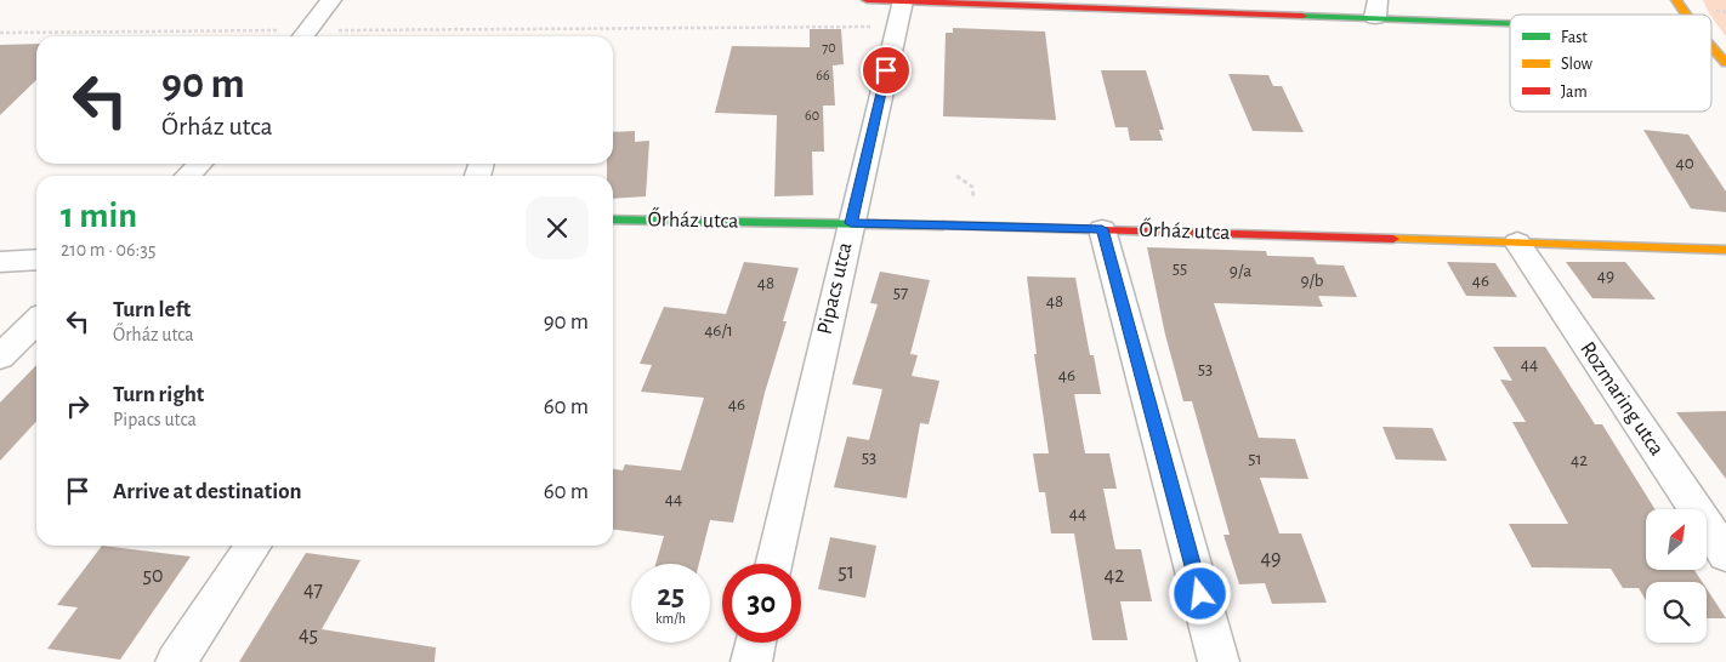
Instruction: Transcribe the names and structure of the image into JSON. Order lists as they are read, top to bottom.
{
  "streets": {
    "street": ["Őrház utca", "Pipacs utca", "Rozmaring utca"]
  },
  "crossings": [
    ["Őrház utca", "Pipacs utca"],
    ["Őrház utca", "Rozmaring utca"]
  ],
  "house_numbers": [
    "70",
    "66",
    "60",
    "40",
    "55",
    "9/a",
    "49",
    "9/b",
    "46",
    "48",
    "57",
    "48",
    "46/1",
    "44",
    "53",
    "46",
    "46",
    "53",
    "51",
    "42",
    "44",
    "44",
    "49",
    "51",
    "50",
    "42",
    "47",
    "45"
  ],
  "legend": ["Fast", "Slow", "Jam"],
  "north": "top right",
  "page": {
    "turn": ["90 m", "Őrház utca"],
    "heading": ["1 min", "210 m · 06:35"],
    "list": [
      {
        "name": "Turn left",
        "note": "Őrház utca",
        "value": "90 m"
      },
      {
        "name": "Turn right",
        "note": "Pipacs utca",
        "value": "60 m"
      },
      {
        "name": "Arrive at destination",
        "value": "60 m"
      }
    ],
    "speed": "25 km/h",
    "limit": "30"
  }
}
